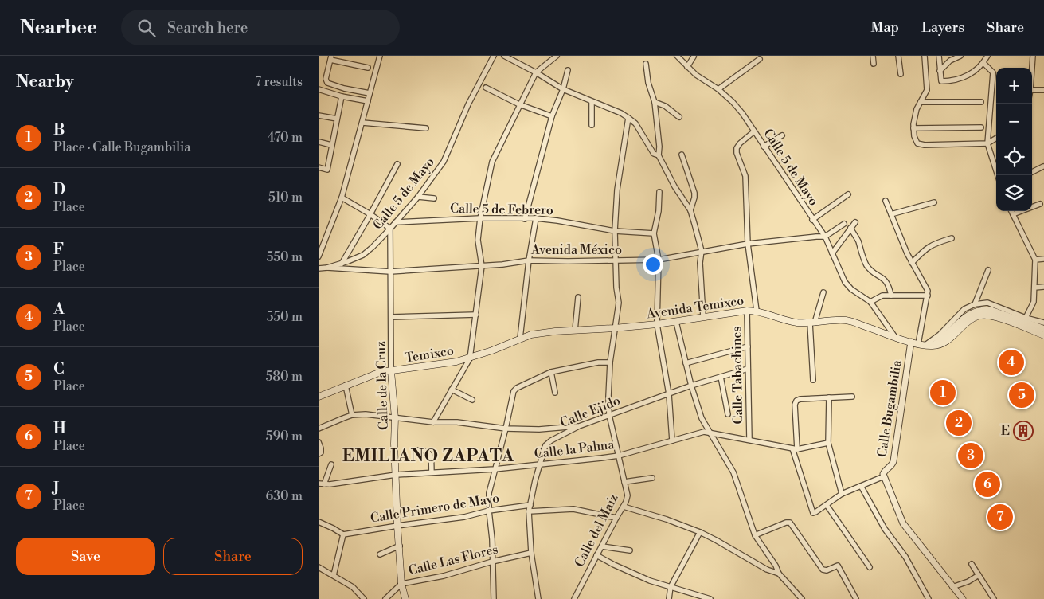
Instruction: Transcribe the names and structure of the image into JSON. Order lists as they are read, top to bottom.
{
  "streets": {
    "main road": ["Avenida Temixco", "Temixco", "Calle de la Cruz"],
    "street": [
      "Calle 5 de Mayo",
      "Calle 5 de Febrero",
      "Avenida México",
      "Calle Tabachines",
      "Calle Bugambilia",
      "Calle Ejido",
      "Calle la Palma",
      "Calle Primero de Mayo",
      "Calle del Maíz",
      "Calle Las Flores"
    ]
  },
  "crossings": [
    ["Calle 5 de Mayo", "Calle 5 de Febrero"],
    ["Calle 5 de Mayo", "Avenida México"],
    ["Calle 5 de Mayo", "Avenida Temixco"],
    ["Calle 5 de Mayo", "Calle de la Cruz"],
    ["Calle 5 de Febrero", "Calle del Maíz"],
    ["Avenida México", "Calle de la Cruz"],
    ["Avenida México", "Calle del Maíz"],
    ["Avenida Temixco", "Temixco"],
    ["Avenida Temixco", "Calle Tabachines"],
    ["Avenida Temixco", "Calle Bugambilia"],
    ["Avenida Temixco", "Calle del Maíz"],
    ["Temixco", "Calle de la Cruz"],
    ["Calle Tabachines", "Calle Ejido"],
    ["Calle Tabachines", "Calle la Palma"],
    ["Calle de la Cruz", "Calle la Palma"],
    ["Calle de la Cruz", "Calle Primero de Mayo"],
    ["Calle de la Cruz", "Calle Las Flores"],
    ["Calle Ejido", "Calle la Palma"],
    ["Calle Ejido", "Calle Primero de Mayo"],
    ["Calle Ejido", "Calle del Maíz"],
    ["Calle Ejido", "Calle Las Flores"],
    ["Calle la Palma", "Calle del Maíz"]
  ],
  "districts": ["EMILIANO ZAPATA"],
  "places": {
    "building": ["E"]
  },
  "page": {
    "header": "Nearbee",
    "search": "Search here",
    "nav": ["Map", "Layers", "Share"],
    "heading": ["Nearby", "7 results"],
    "map_buttons": ["+", "−"],
    "list": [
      {
        "mark": "1",
        "name": "B",
        "note": "Place · Calle Bugambilia",
        "value": "470 m"
      },
      {
        "mark": "2",
        "name": "D",
        "note": "Place",
        "value": "510 m"
      },
      {
        "mark": "3",
        "name": "F",
        "note": "Place",
        "value": "550 m"
      },
      {
        "mark": "4",
        "name": "A",
        "note": "Place",
        "value": "550 m"
      },
      {
        "mark": "5",
        "name": "C",
        "note": "Place",
        "value": "580 m"
      },
      {
        "mark": "6",
        "name": "H",
        "note": "Place",
        "value": "590 m"
      },
      {
        "mark": "7",
        "name": "J",
        "note": "Place",
        "value": "630 m"
      }
    ],
    "pins": [
      "4",
      "1",
      "5",
      "2",
      "3",
      "6",
      "7"
    ],
    "buttons": ["Save", "Share"]
  }
}
